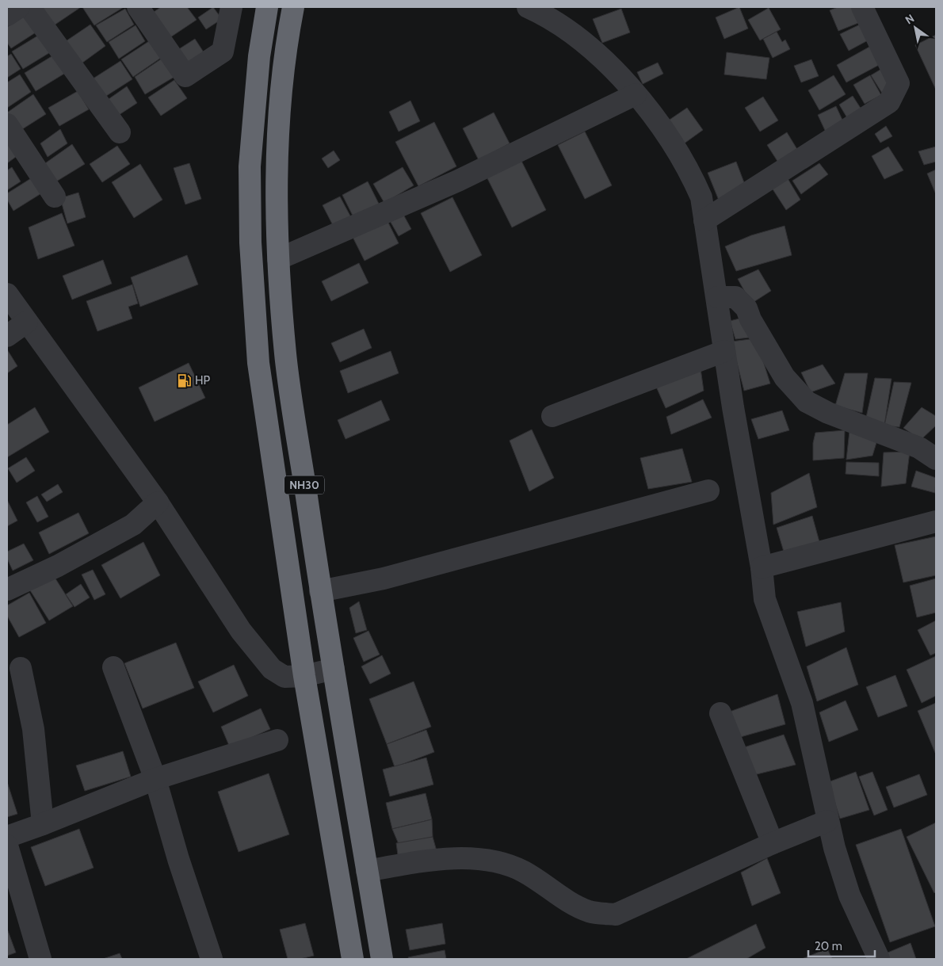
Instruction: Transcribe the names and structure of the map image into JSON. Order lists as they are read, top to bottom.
{
  "streets": {
    "highway": ["NH30"]
  },
  "places": {
    "fuel station": ["HP"]
  },
  "scale_bar": "20 m",
  "north": "top left"
}
